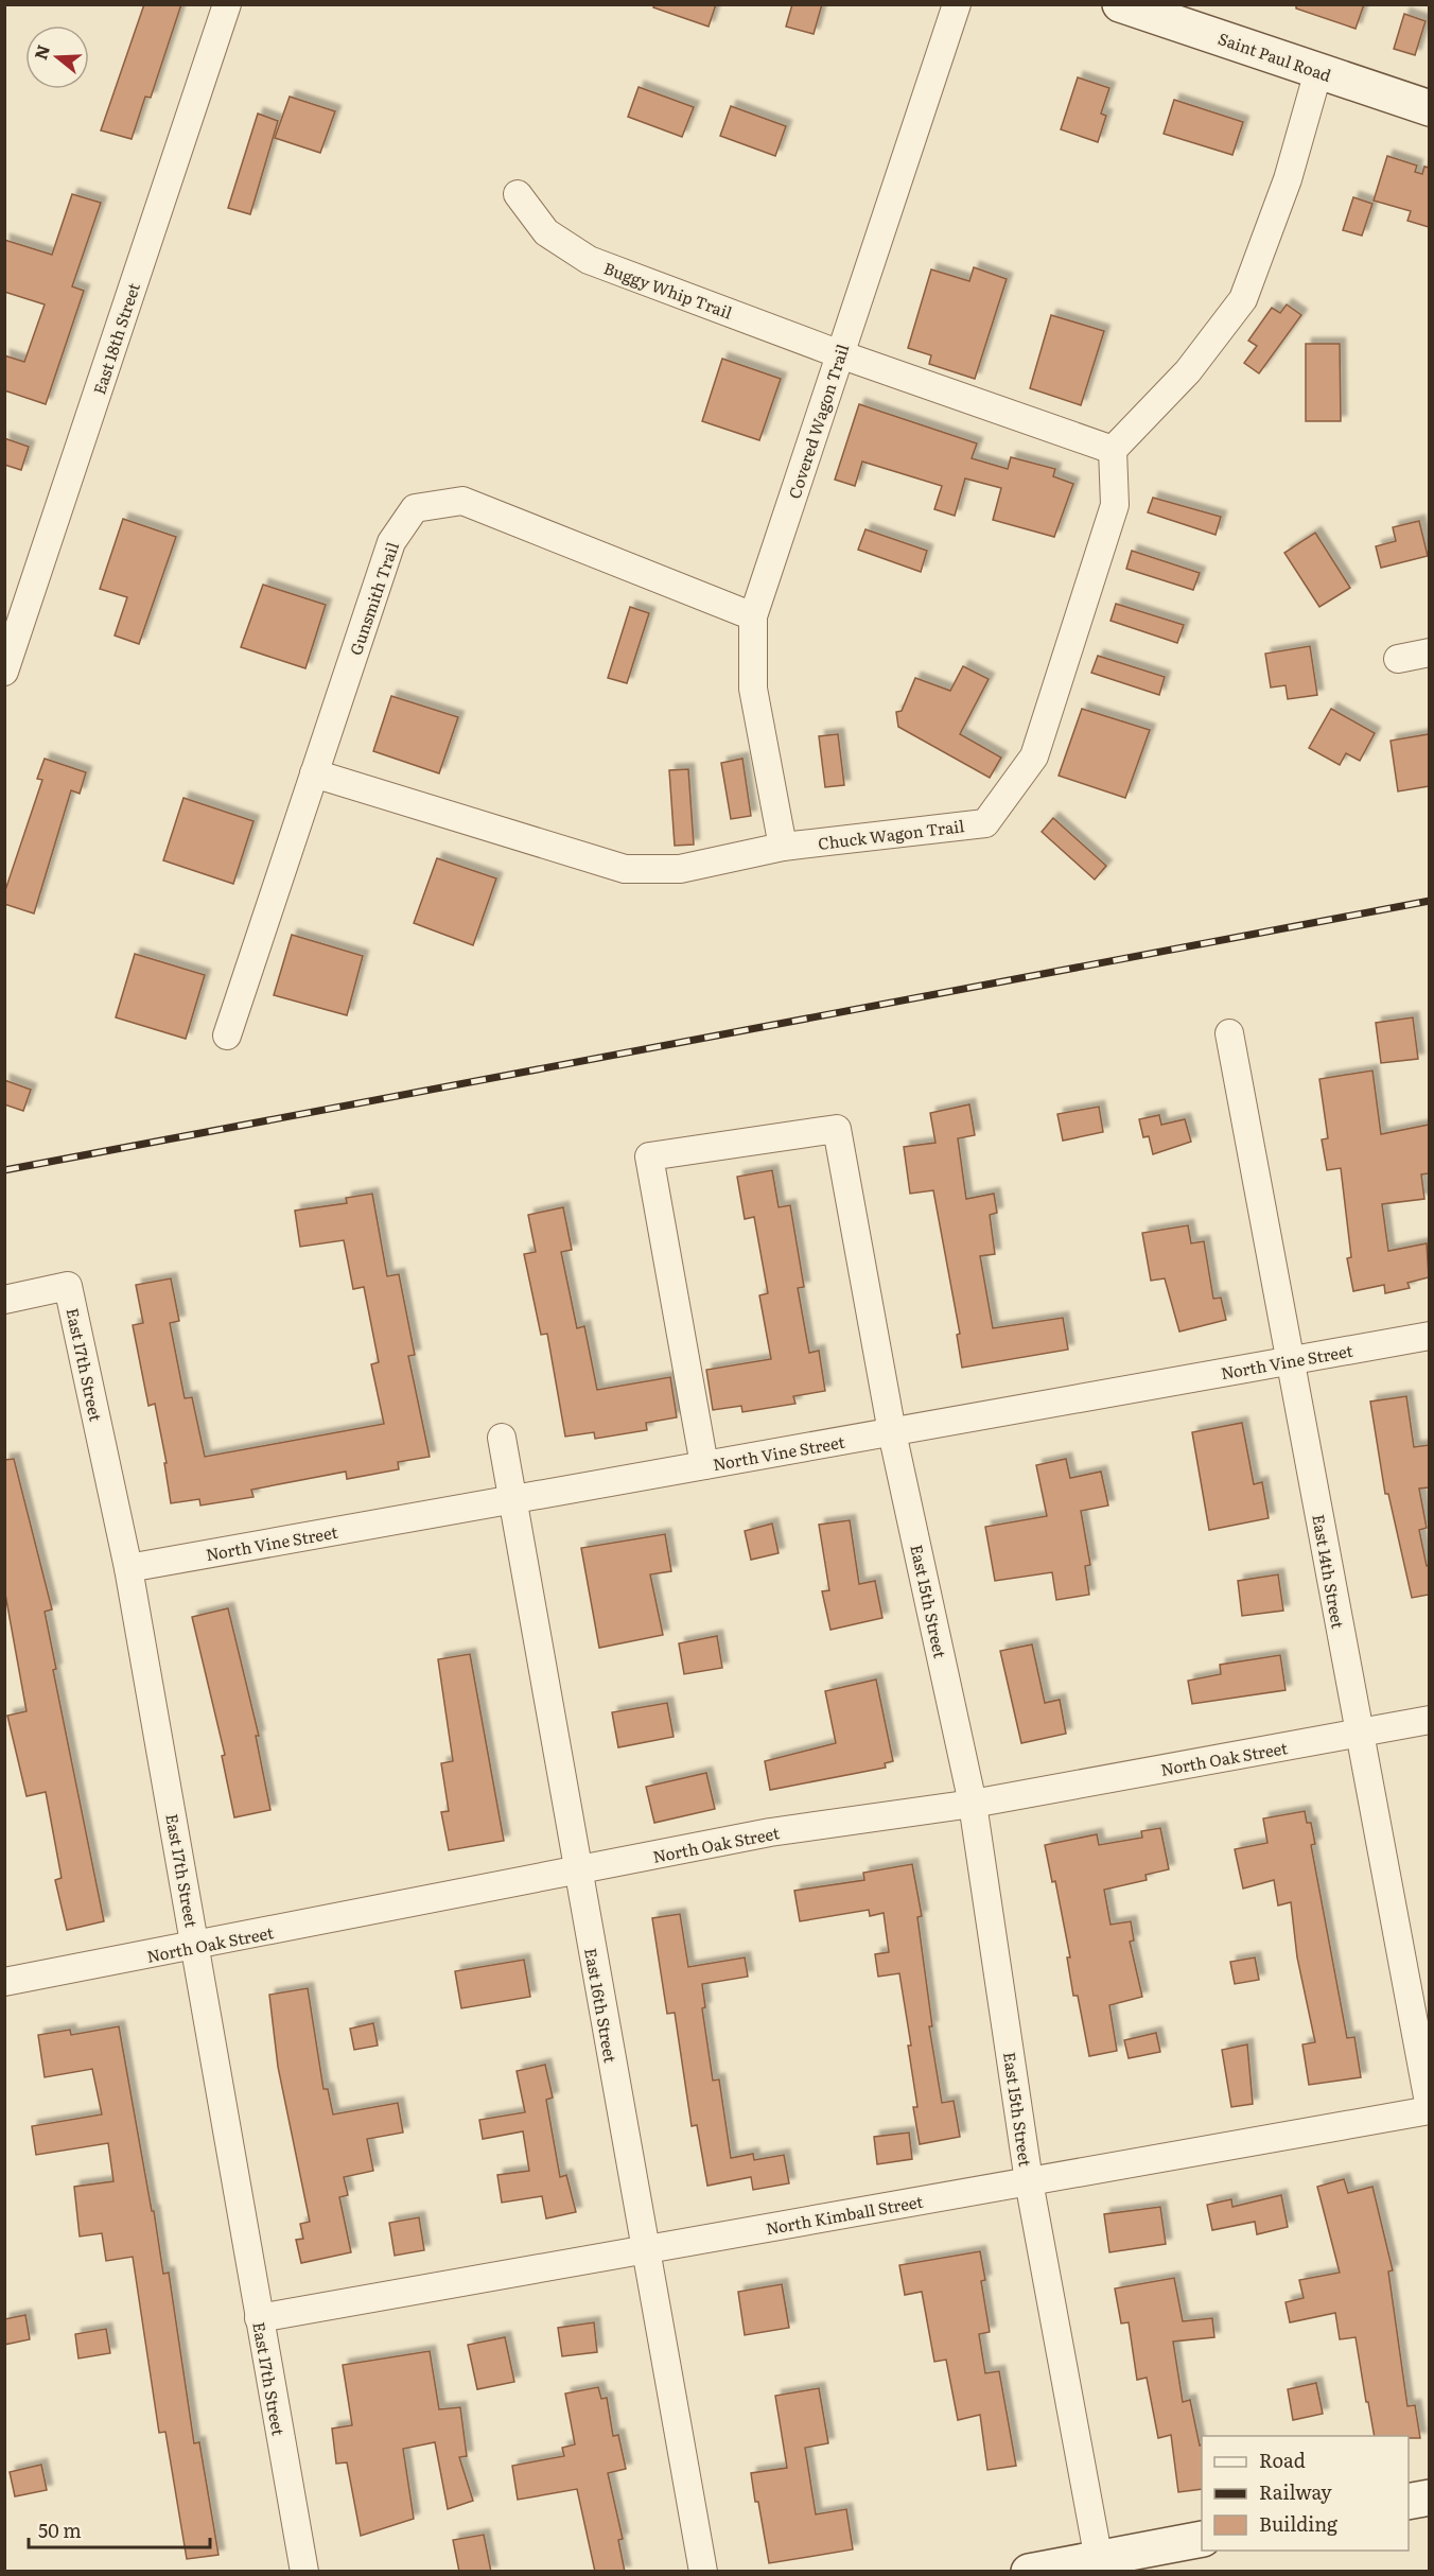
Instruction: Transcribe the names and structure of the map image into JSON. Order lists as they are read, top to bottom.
{
  "streets": {
    "main road": ["Saint Paul Road"],
    "street": [
      "Buggy Whip Trail",
      "East 18th Street",
      "Covered Wagon Trail",
      "Gunsmith Trail",
      "Chuck Wagon Trail",
      "North Vine Street",
      "East 17th Street",
      "East 14th Street",
      "East 15th Street",
      "North Oak Street",
      "East 16th Street",
      "North Kimball Street"
    ]
  },
  "crossings": [
    ["Buggy Whip Trail", "Covered Wagon Trail"],
    ["Covered Wagon Trail", "Gunsmith Trail"],
    ["Covered Wagon Trail", "Chuck Wagon Trail"],
    ["Gunsmith Trail", "Chuck Wagon Trail"],
    ["North Vine Street", "East 17th Street"],
    ["North Vine Street", "East 14th Street"],
    ["North Vine Street", "East 15th Street"],
    ["North Vine Street", "East 16th Street"],
    ["East 17th Street", "North Oak Street"],
    ["East 17th Street", "North Kimball Street"],
    ["East 14th Street", "North Oak Street"],
    ["East 14th Street", "North Kimball Street"],
    ["East 15th Street", "North Oak Street"],
    ["East 15th Street", "North Kimball Street"],
    ["North Oak Street", "East 16th Street"],
    ["East 16th Street", "North Kimball Street"]
  ],
  "legend": ["Road", "Railway", "Building"],
  "scale_bar": "50 m",
  "north": "left"
}
